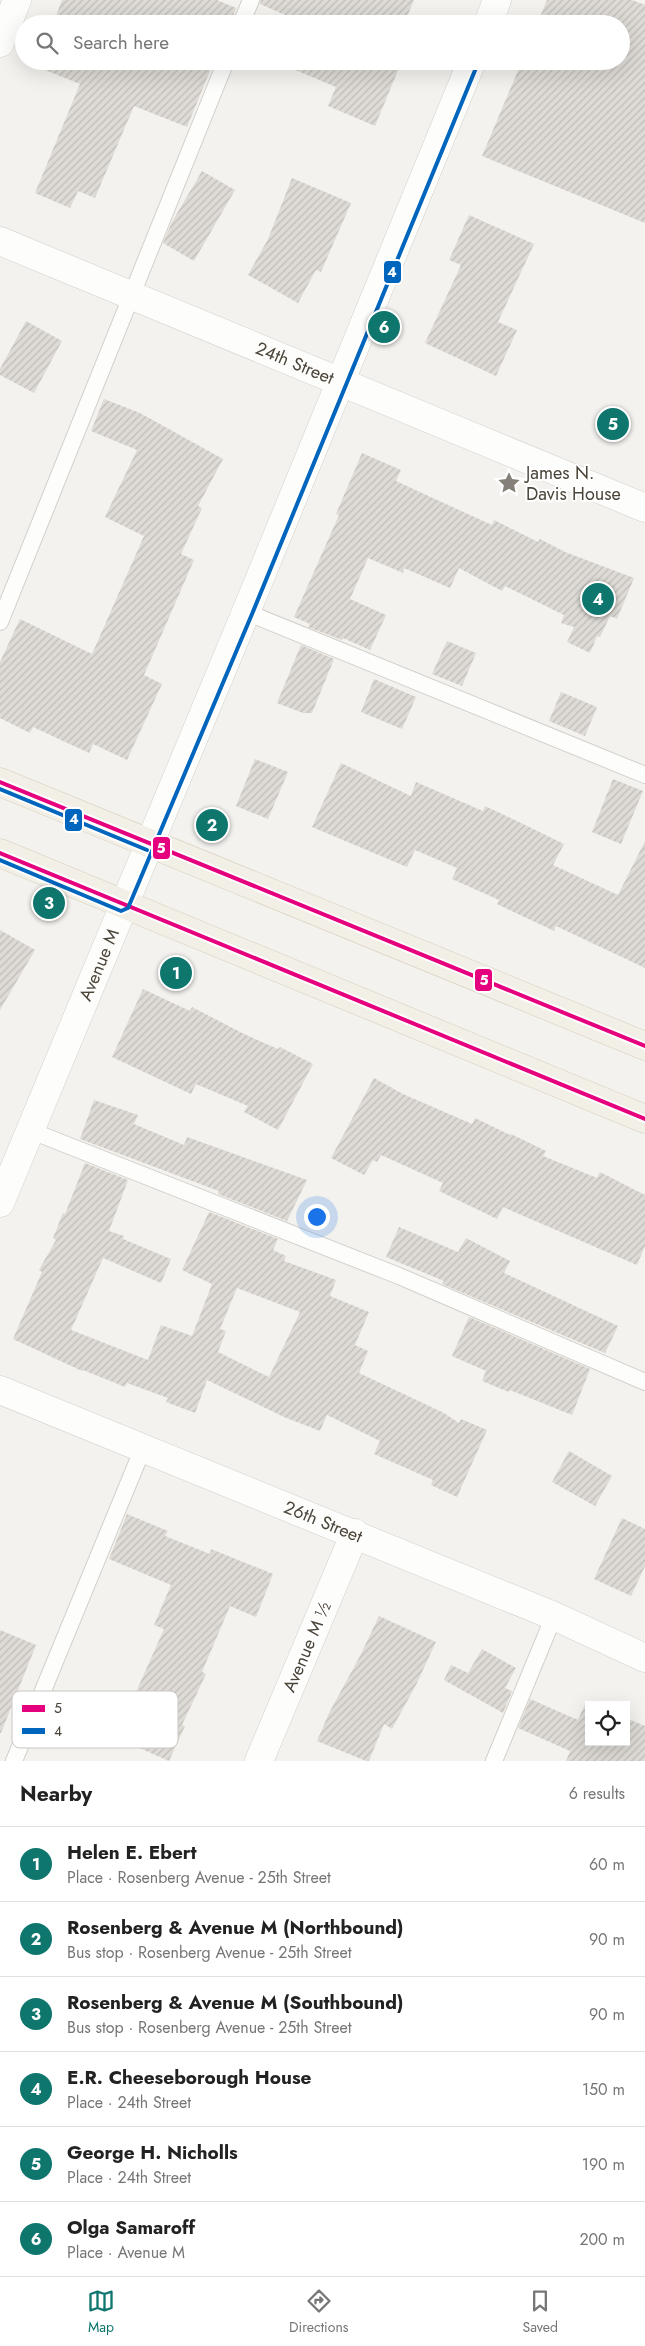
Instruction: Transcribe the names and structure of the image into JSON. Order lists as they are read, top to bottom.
{
  "streets": {
    "street": [
      "24th Street",
      "Avenue M",
      "26th Street",
      "Avenue M ½"
    ]
  },
  "crossings": [
    ["24th Street", "Avenue M"],
    ["26th Street", "Avenue M ½"]
  ],
  "places": {
    "place": ["James N. Davis House"]
  },
  "lines": ["transit line 4", "transit line 5"],
  "legend": ["5", "4"],
  "page": {
    "search": "Search here",
    "pins": [
      "6",
      "5",
      "4",
      "2",
      "3",
      "1"
    ],
    "heading": ["Nearby", "6 results"],
    "list": [
      {
        "mark": "1",
        "name": "Helen E. Ebert",
        "note": "Place · Rosenberg Avenue - 25th Street",
        "value": "60 m"
      },
      {
        "mark": "2",
        "name": "Rosenberg & Avenue M (Northbound)",
        "note": "Bus stop · Rosenberg Avenue - 25th Street",
        "value": "90 m"
      },
      {
        "mark": "3",
        "name": "Rosenberg & Avenue M (Southbound)",
        "note": "Bus stop · Rosenberg Avenue - 25th Street",
        "value": "90 m"
      },
      {
        "mark": "4",
        "name": "E.R. Cheeseborough House",
        "note": "Place · 24th Street",
        "value": "150 m"
      },
      {
        "mark": "5",
        "name": "George H. Nicholls",
        "note": "Place · 24th Street",
        "value": "190 m"
      },
      {
        "mark": "6",
        "name": "Olga Samaroff",
        "note": "Place · Avenue M",
        "value": "200 m"
      }
    ],
    "nav": ["Map", "Directions", "Saved"]
  }
}
